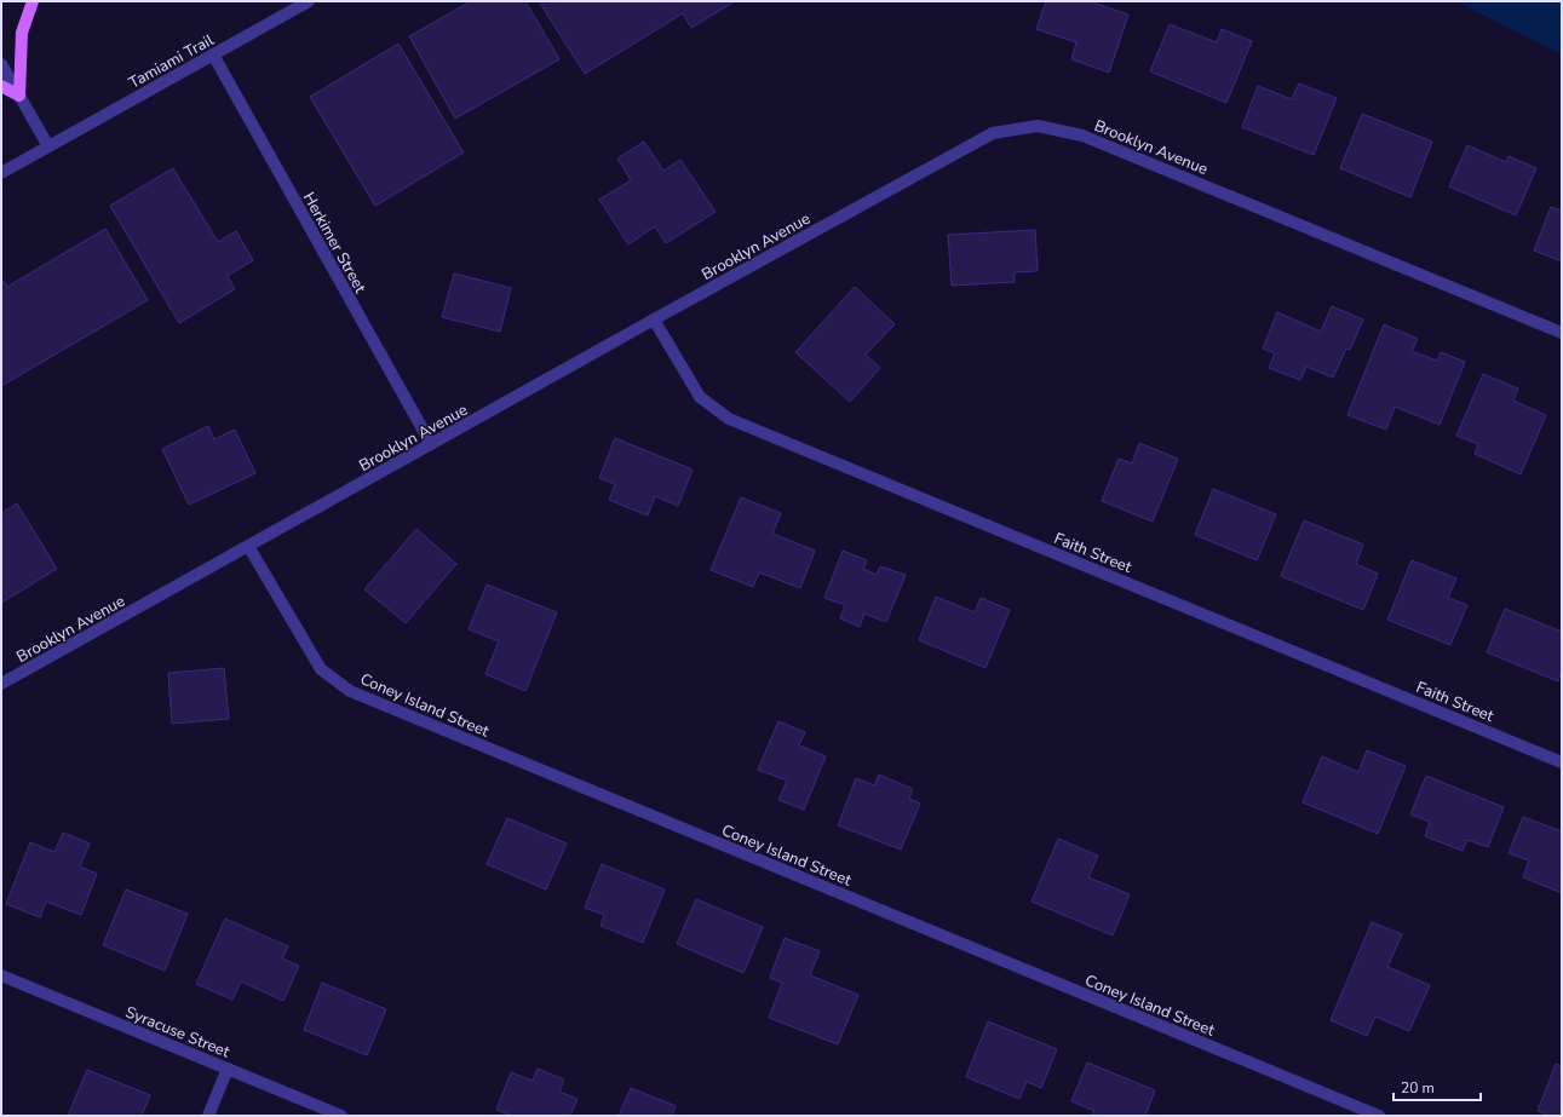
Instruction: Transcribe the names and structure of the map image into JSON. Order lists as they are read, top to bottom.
{
  "streets": {
    "street": [
      "Tamiami Trail",
      "Brooklyn Avenue",
      "Herkimer Street",
      "Faith Street",
      "Coney Island Street",
      "Syracuse Street"
    ]
  },
  "crossings": [
    ["Tamiami Trail", "Herkimer Street"],
    ["Brooklyn Avenue", "Herkimer Street"],
    ["Brooklyn Avenue", "Faith Street"],
    ["Brooklyn Avenue", "Coney Island Street"]
  ],
  "scale_bar": "20 m"
}
